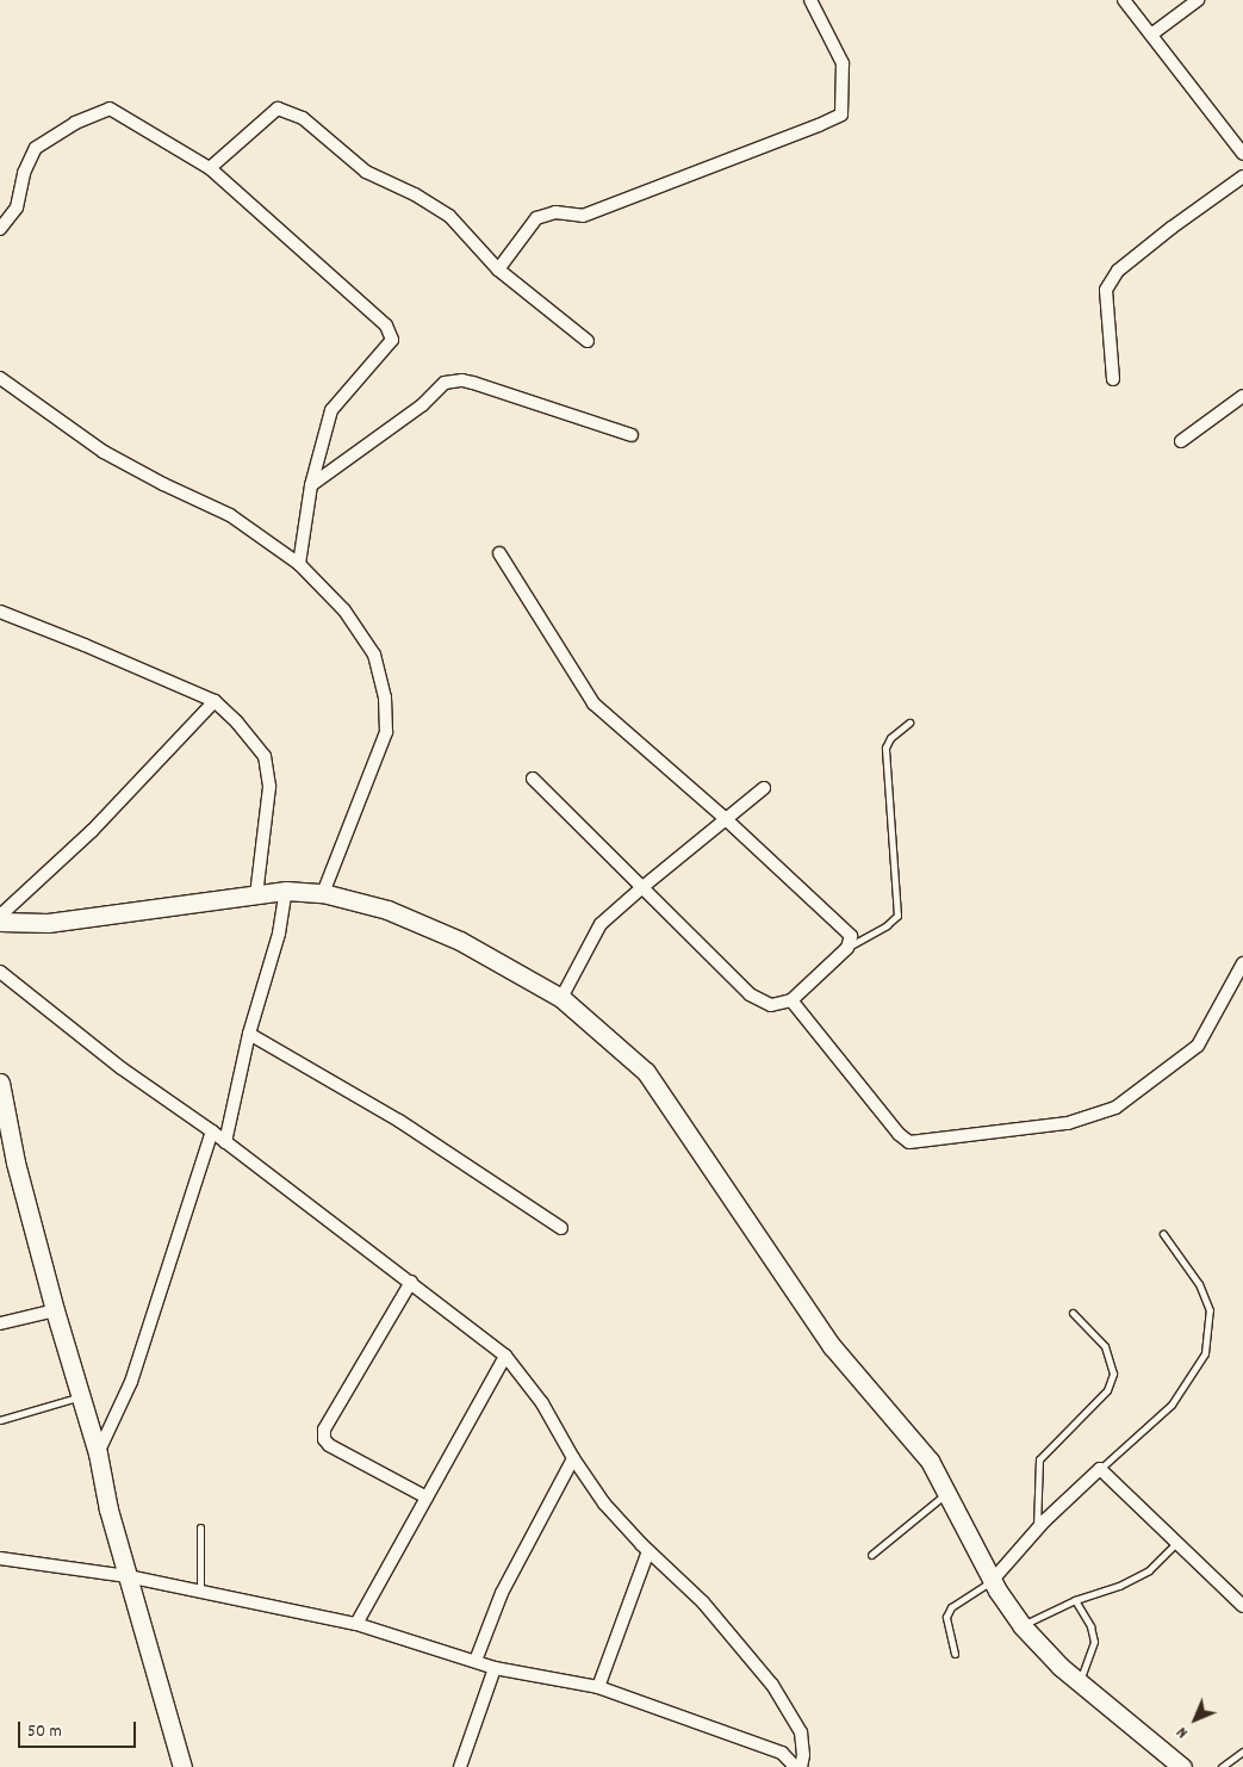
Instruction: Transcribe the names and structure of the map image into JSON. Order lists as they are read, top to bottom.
{
  "scale_bar": "50 m",
  "north": "bottom left"
}
